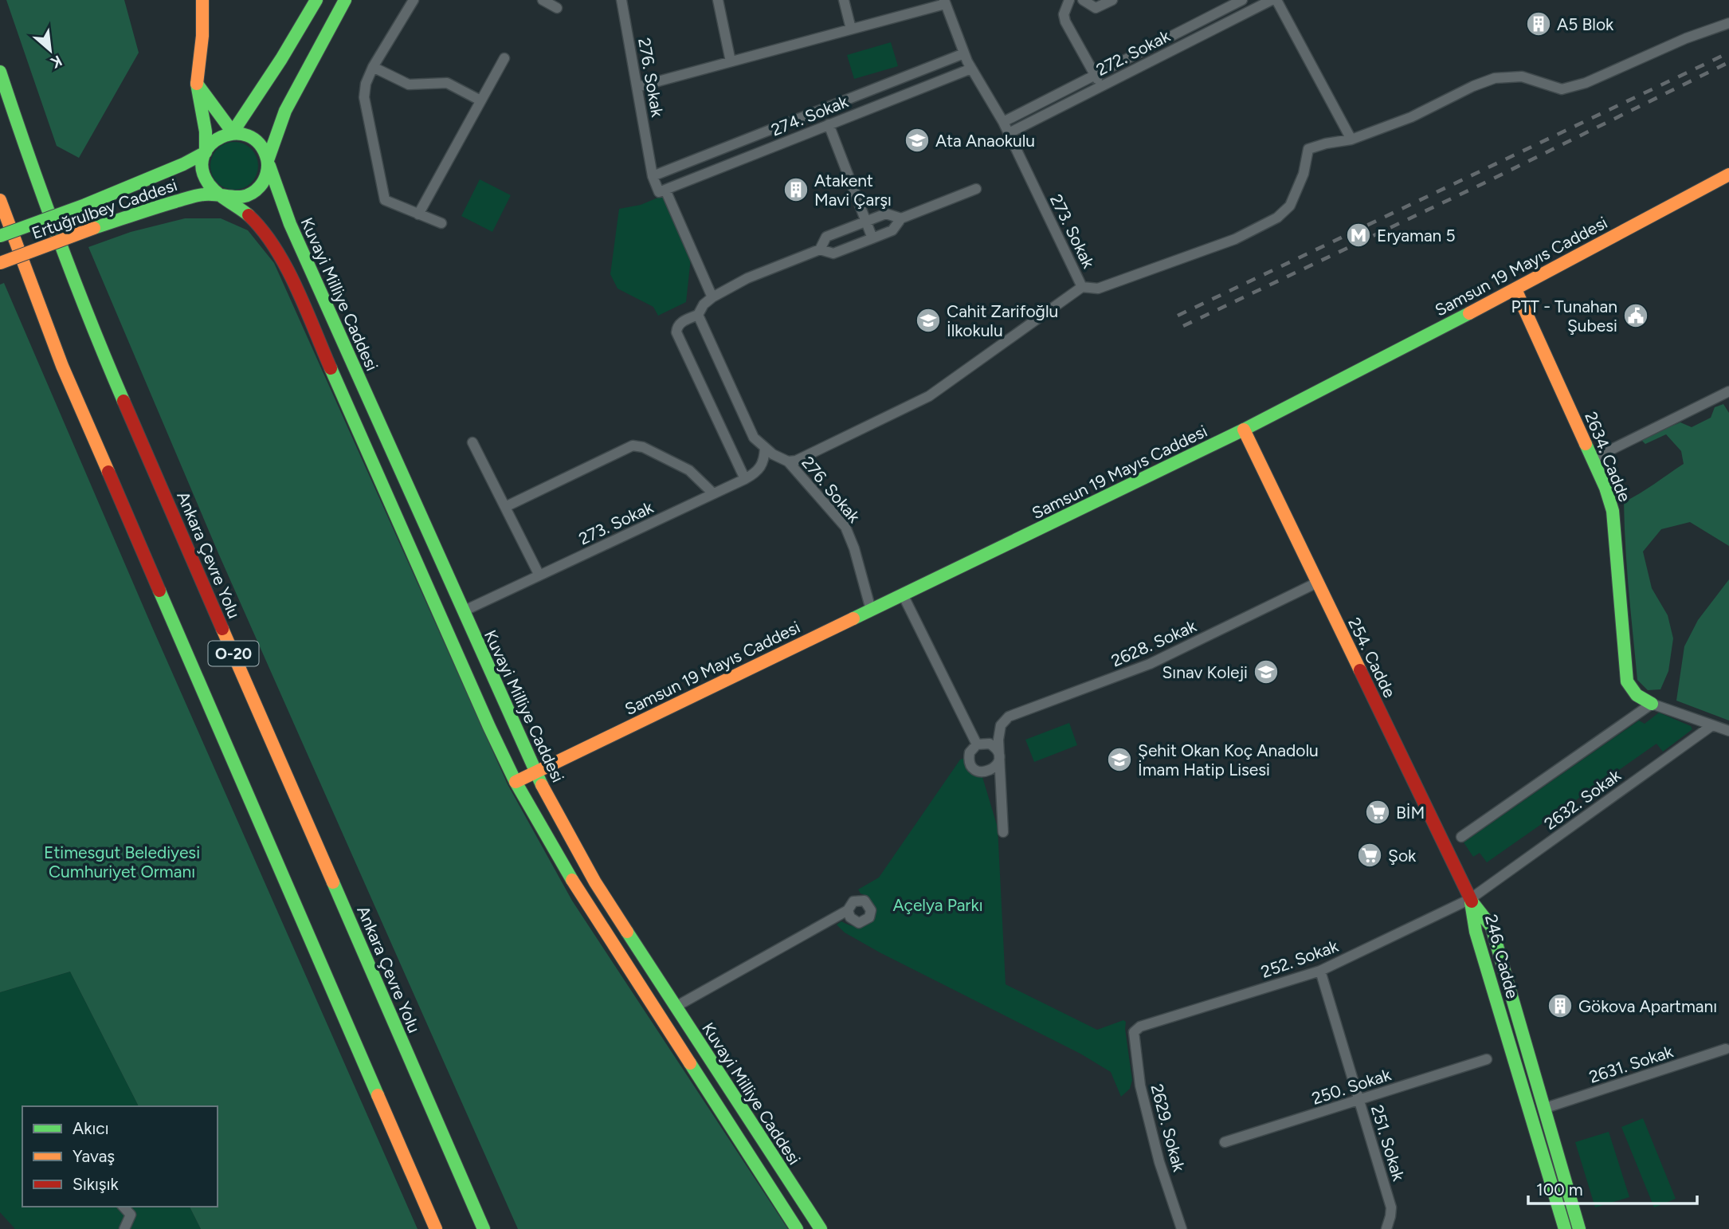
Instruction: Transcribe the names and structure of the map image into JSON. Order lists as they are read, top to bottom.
{
  "streets": {
    "main road": [
      "Ertuğrulbey Caddesi",
      "Samsun 19 Mayıs Caddesi",
      "Kuvayi Milliye Caddesi",
      "2634. Cadde",
      "Ankara Çevre Yolu",
      "O-20",
      "254. Cadde",
      "246. Cadde"
    ],
    "street": [
      "272. Sokak",
      "276. Sokak",
      "274. Sokak",
      "273. Sokak",
      "2628. Sokak",
      "2632. Sokak",
      "252. Sokak",
      "2631. Sokak",
      "250. Sokak",
      "2629. Sokak",
      "251. Sokak"
    ]
  },
  "crossings": [
    ["272. Sokak", "273. Sokak"],
    ["276. Sokak", "274. Sokak"],
    ["276. Sokak", "273. Sokak"],
    ["276. Sokak", "Samsun 19 Mayıs Caddesi"],
    ["274. Sokak", "273. Sokak"],
    ["Ertuğrulbey Caddesi", "Kuvayi Milliye Caddesi"],
    ["273. Sokak", "Kuvayi Milliye Caddesi"],
    ["Samsun 19 Mayıs Caddesi", "Kuvayi Milliye Caddesi"],
    ["Samsun 19 Mayıs Caddesi", "2634. Cadde"],
    ["Samsun 19 Mayıs Caddesi", "254. Cadde"],
    ["2628. Sokak", "254. Cadde"],
    ["254. Cadde", "2632. Sokak"],
    ["254. Cadde", "246. Cadde"],
    ["254. Cadde", "252. Sokak"],
    ["2632. Sokak", "246. Cadde"],
    ["2632. Sokak", "252. Sokak"],
    ["246. Cadde", "252. Sokak"],
    ["246. Cadde", "2631. Sokak"],
    ["252. Sokak", "2629. Sokak"],
    ["252. Sokak", "251. Sokak"],
    ["250. Sokak", "251. Sokak"]
  ],
  "parks": ["Etimesgut Belediyesi Cumhuriyet Ormanı", "Açelya Parkı"],
  "places": {
    "building": ["A5 Blok", "Atakent Mavi Çarşı", "Gökova Apartmanı"],
    "school or university": [
      "Ata Anaokulu",
      "Cahit Zarifoğlu İlkokulu",
      "Sınav Koleji",
      "Şehit Okan Koç Anadolu İmam Hatip Lisesi"
    ],
    "metro station": ["Eryaman 5"],
    "public building": ["PTT - Tunahan Şubesi"],
    "supermarket": ["BİM", "Şok"]
  },
  "legend": ["Akıcı", "Yavaş", "Sıkışık"],
  "scale_bar": "100 m",
  "north": "bottom right"
}
